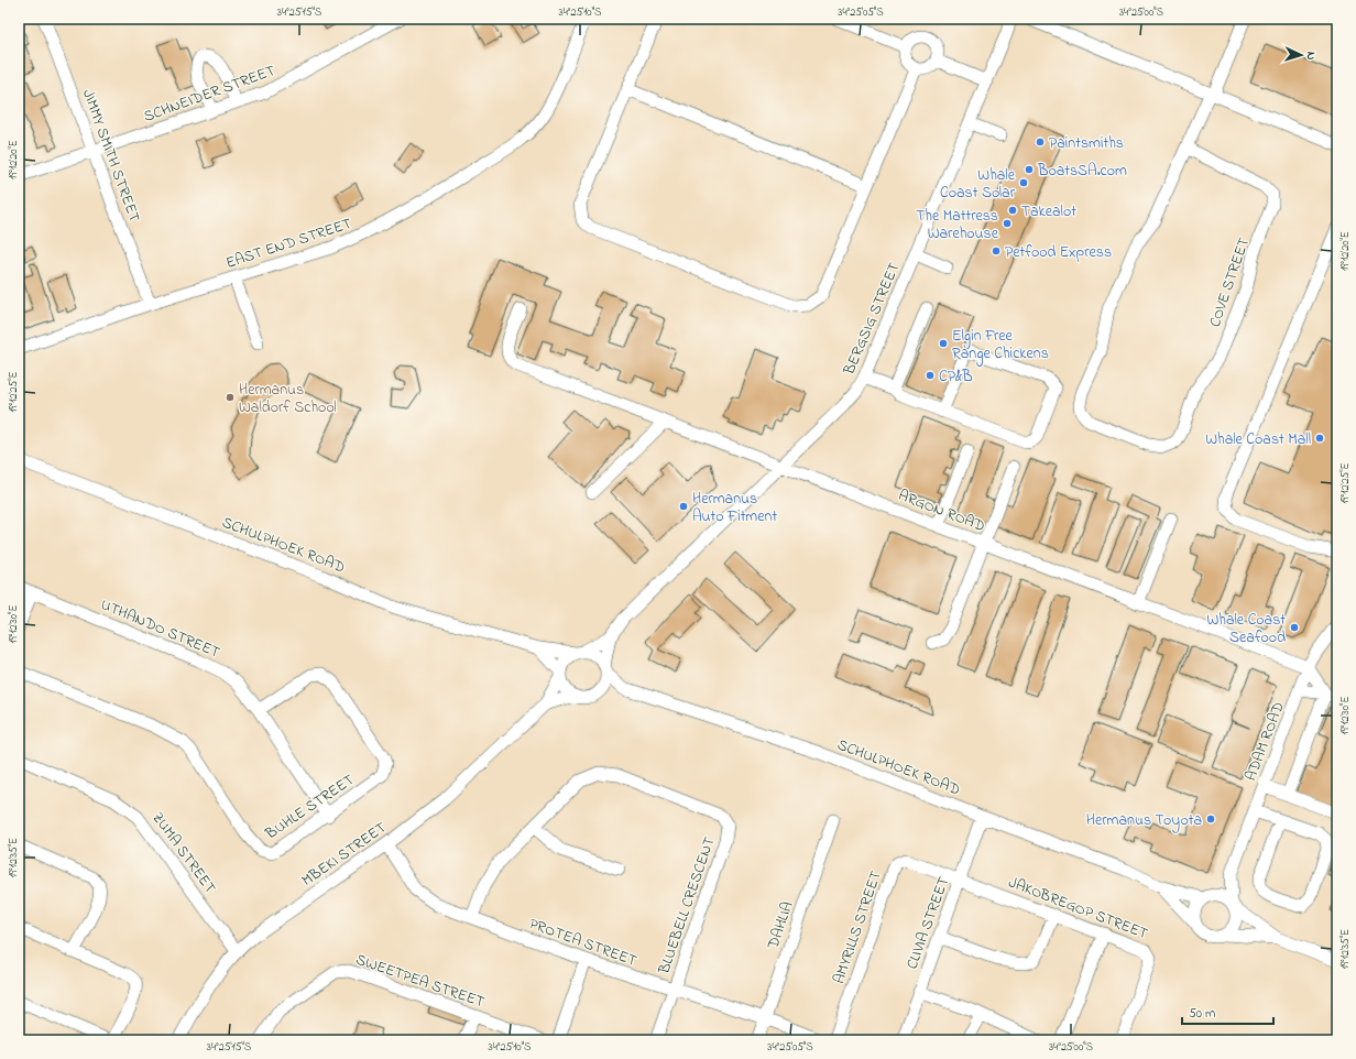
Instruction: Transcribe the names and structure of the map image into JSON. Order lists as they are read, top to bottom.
{
  "streets": {
    "street": [
      "SCHNEIDER STREET",
      "JIMMY SMITH STREET",
      "EAST END STREET",
      "COVE STREET",
      "BERGSIG STREET",
      "ARGON ROAD",
      "SCHULPHOEK ROAD",
      "UTHANDO STREET",
      "ADAM ROAD",
      "BUHLE STREET",
      "ZUMA STREET",
      "MBEKI STREET",
      "BLUEBELL CRESCENT",
      "JAKOBREGOP STREET",
      "CLIVIA STREET",
      "DAHLIA",
      "AMYRILLS STREET",
      "PROTEA STREET",
      "SWEETPEA STREET"
    ]
  },
  "crossings": [
    ["SCHNEIDER STREET", "JIMMY SMITH STREET"],
    ["JIMMY SMITH STREET", "EAST END STREET"],
    ["BERGSIG STREET", "ARGON ROAD"],
    ["BERGSIG STREET", "SCHULPHOEK ROAD"],
    ["BERGSIG STREET", "MBEKI STREET"],
    ["ARGON ROAD", "ADAM ROAD"],
    ["SCHULPHOEK ROAD", "ADAM ROAD"],
    ["SCHULPHOEK ROAD", "MBEKI STREET"],
    ["SCHULPHOEK ROAD", "CLIVIA STREET"],
    ["UTHANDO STREET", "BUHLE STREET"],
    ["ZUMA STREET", "MBEKI STREET"],
    ["MBEKI STREET", "PROTEA STREET"],
    ["BLUEBELL CRESCENT", "PROTEA STREET"],
    ["JAKOBREGOP STREET", "CLIVIA STREET"],
    ["JAKOBREGOP STREET", "AMYRILLS STREET"],
    ["CLIVIA STREET", "AMYRILLS STREET"],
    ["DAHLIA", "PROTEA STREET"]
  ],
  "places": [
    "Paintsmiths",
    "BoatsSA.com",
    "Whale Coast Solar",
    "Takealot",
    "The Mattress Warehouse",
    "Petfood Express",
    "Elgin Free Range Chickens",
    "CP&B",
    "Hermanus Waldorf School",
    "Whale Coast Mall",
    "Hermanus Auto Fitment",
    "Whale Coast Seafood",
    "Hermanus Toyota"
  ],
  "scale_bar": "50 m",
  "north": "right",
  "coordinates": [
    "34°25'15\"S",
    "34°25'10\"S",
    "34°25'05\"S",
    "34°25'00\"S",
    "19°12'20\"E",
    "19°12'25\"E",
    "19°12'30\"E",
    "19°12'35\"E"
  ]
}
